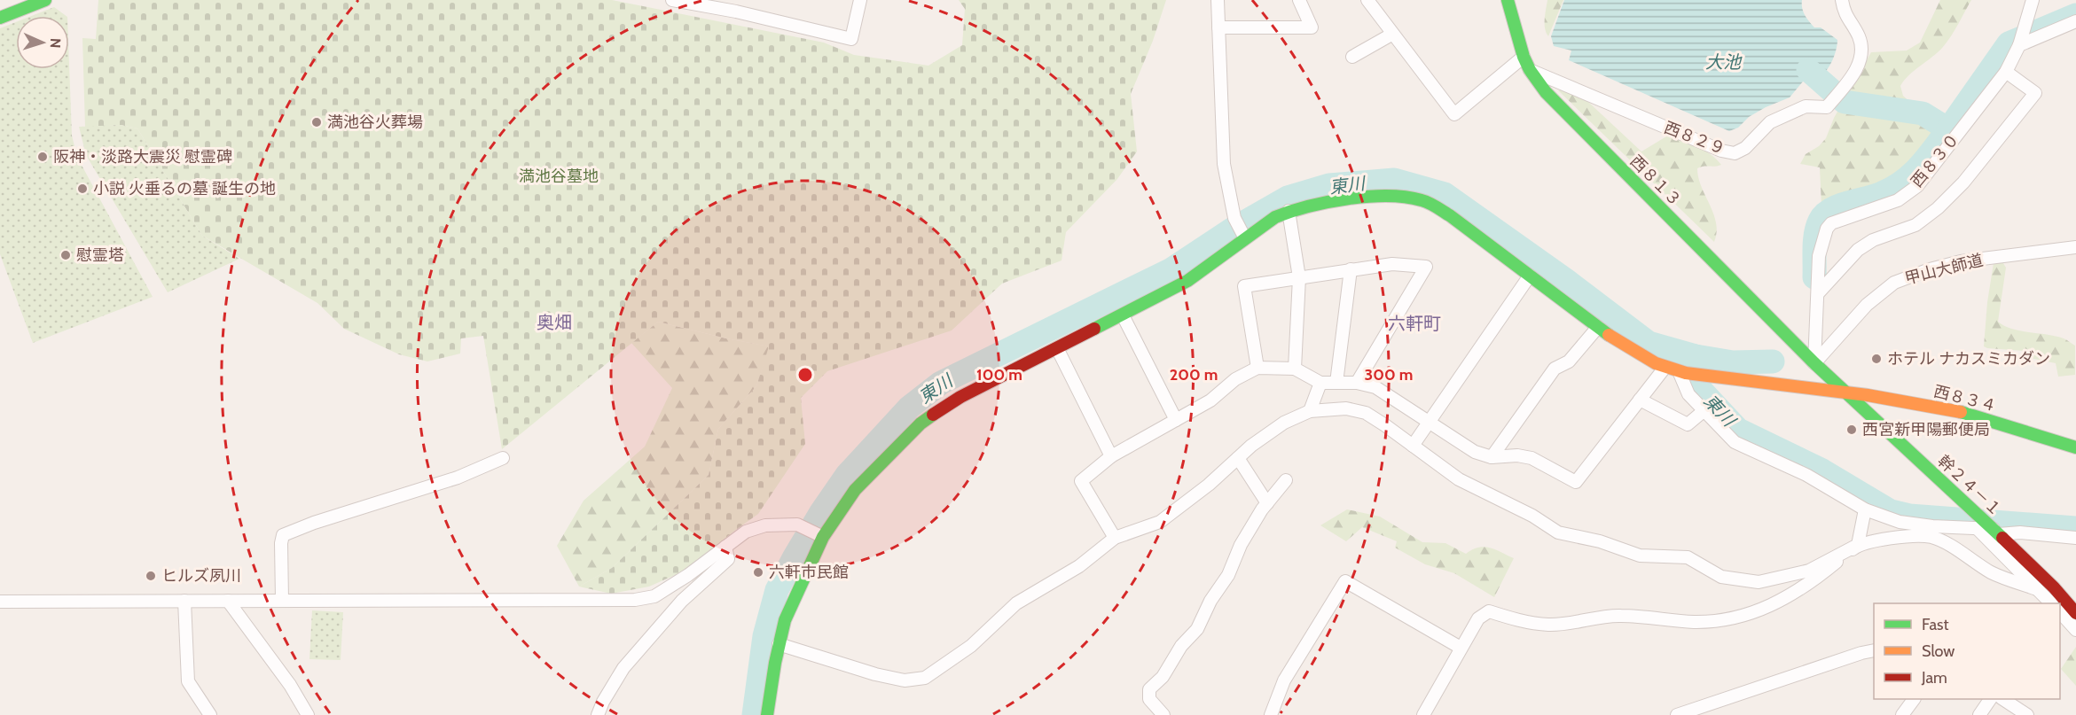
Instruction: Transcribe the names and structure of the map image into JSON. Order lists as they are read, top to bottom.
{
  "streets": {
    "street": [
      "西８２９",
      "西８３０",
      "西８１３",
      "甲山大師道",
      "西８３４",
      "幹２４－１"
    ]
  },
  "crossings": [
    ["西８２９", "西８１３"],
    ["西８３０", "西８１３"],
    ["西８３０", "甲山大師道"],
    ["西８３０", "幹２４－１"],
    ["西８１３", "甲山大師道"],
    ["西８１３", "幹２４－１"],
    ["甲山大師道", "幹２４－１"],
    ["西８３４", "幹２４－１"]
  ],
  "districts": ["奥畑", "六軒町"],
  "water": ["大池", "東川"],
  "parks": ["満池谷墓地"],
  "places": [
    "満池谷火葬場",
    "阪神・淡路大震災 慰霊碑",
    "小説 火垂るの墓 誕生の地",
    "慰霊塔",
    "ホテル ナカスミカダン",
    "西宮新甲陽郵便局",
    "六軒市民館",
    "ヒルズ夙川"
  ],
  "legend": ["Fast", "Slow", "Jam"],
  "north": "right",
  "rings": ["100 m", "200 m", "300 m"]
}
